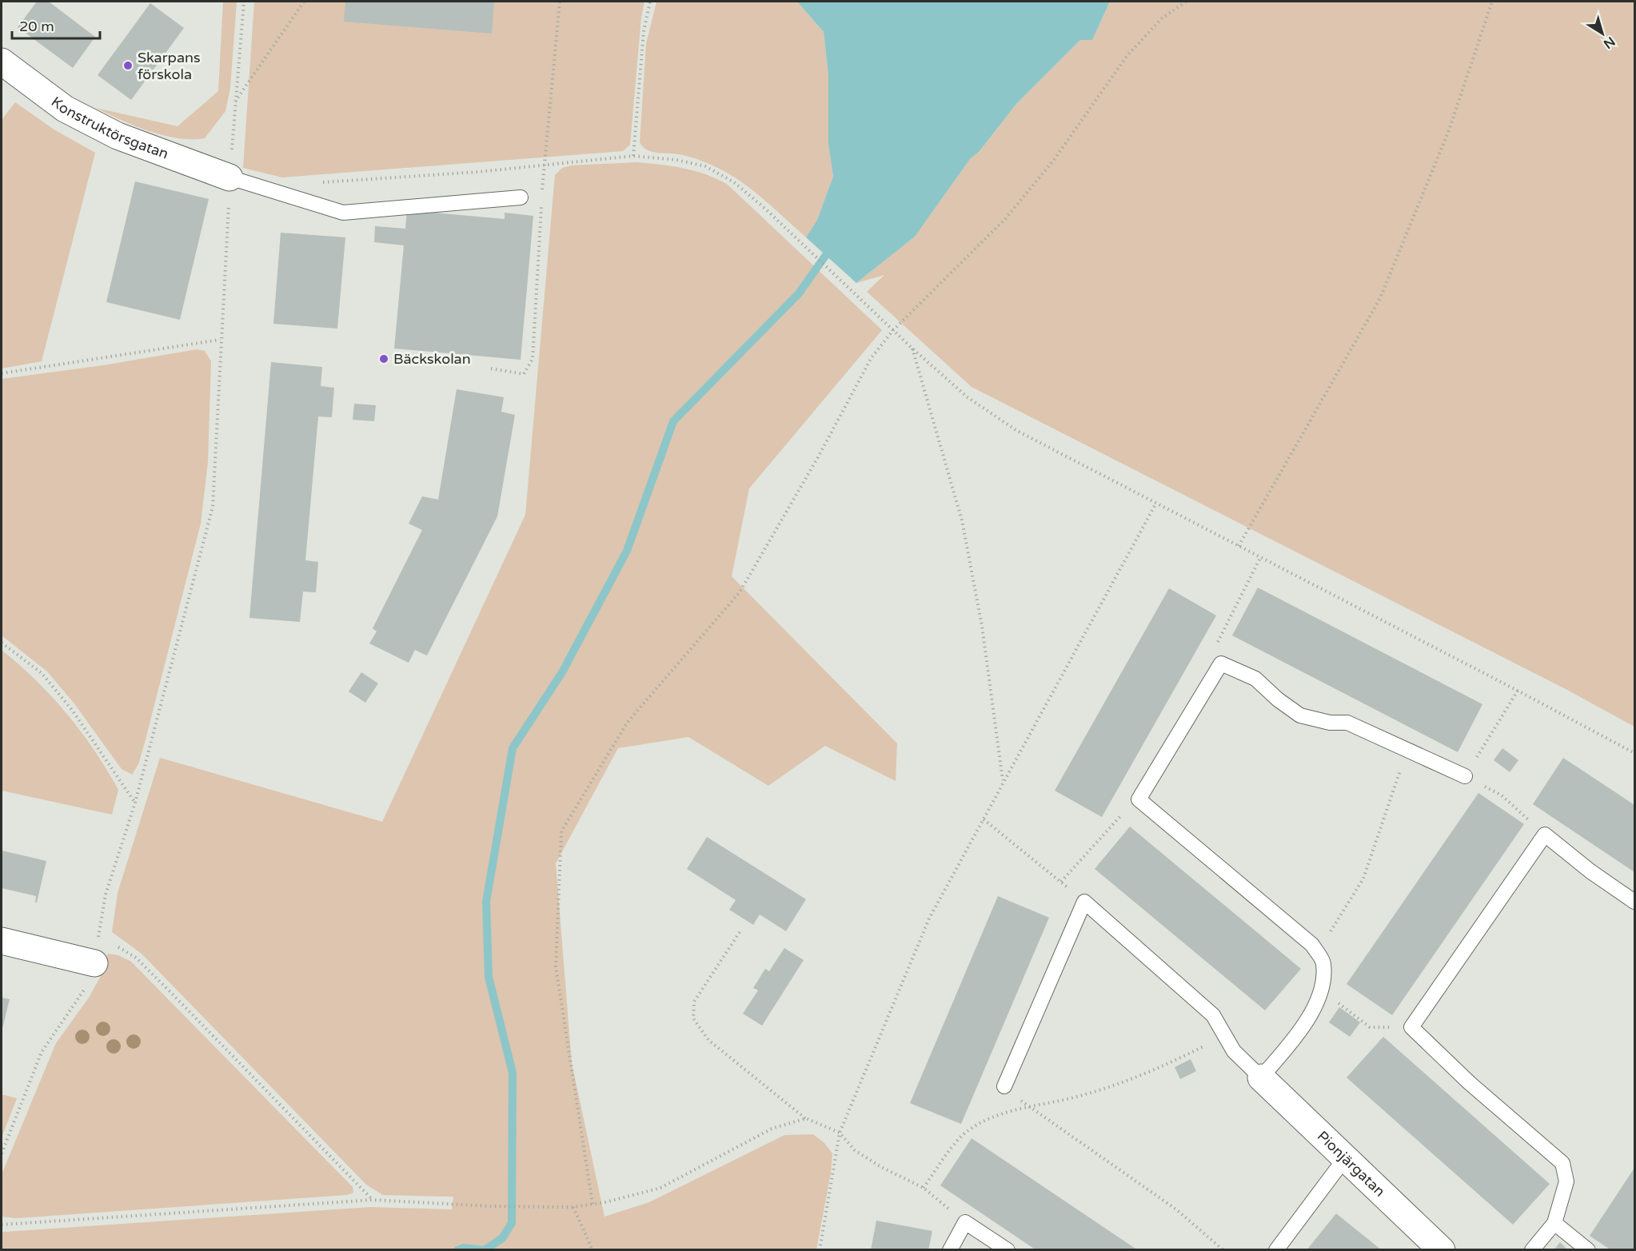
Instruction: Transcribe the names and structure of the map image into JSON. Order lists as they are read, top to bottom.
{
  "streets": {
    "street": ["Konstruktörsgatan", "Pionjärgatan"]
  },
  "places": ["Skarpans förskola", "Bäckskolan"],
  "scale_bar": "20 m",
  "north": "bottom right"
}
